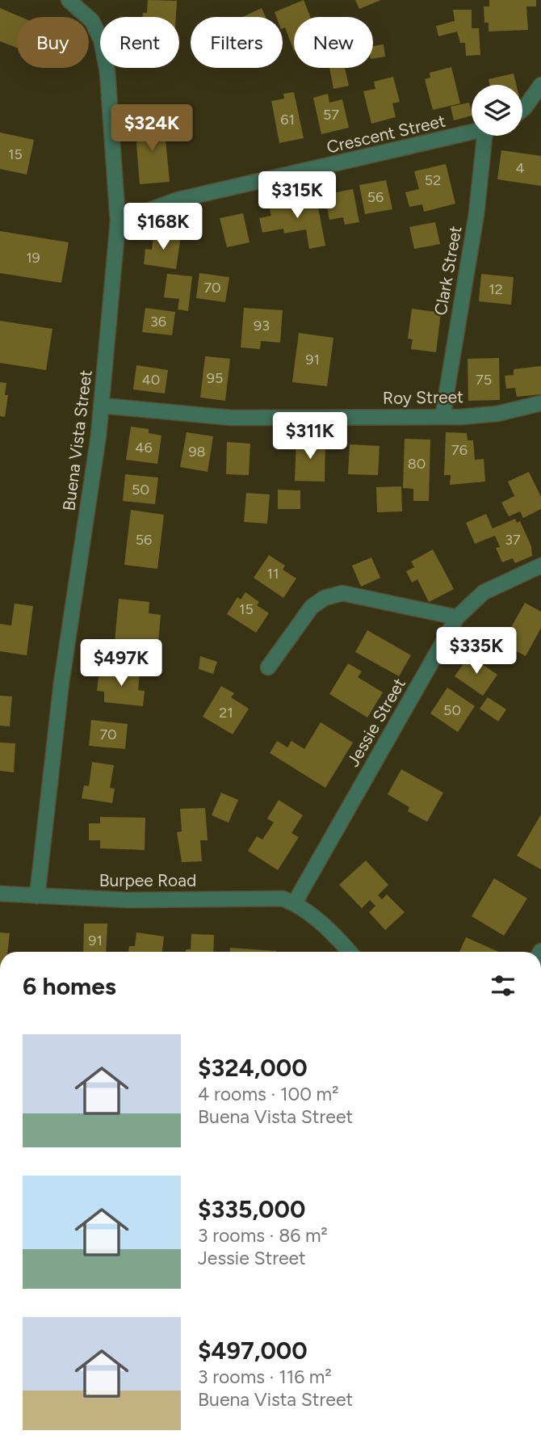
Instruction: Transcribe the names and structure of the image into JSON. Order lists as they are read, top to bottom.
{
  "streets": {
    "street": [
      "Crescent Street",
      "Clark Street",
      "Roy Street",
      "Buena Vista Street",
      "Jessie Street",
      "Burpee Road"
    ]
  },
  "crossings": [
    ["Crescent Street", "Buena Vista Street"],
    ["Clark Street", "Roy Street"],
    ["Roy Street", "Buena Vista Street"],
    ["Buena Vista Street", "Burpee Road"],
    ["Jessie Street", "Burpee Road"]
  ],
  "house_numbers": [
    "57",
    "61",
    "15",
    "4",
    "52",
    "56",
    "19",
    "70",
    "12",
    "36",
    "93",
    "91",
    "95",
    "40",
    "75",
    "46",
    "76",
    "98",
    "80",
    "50",
    "56",
    "37",
    "11",
    "15",
    "50",
    "21",
    "70",
    "91"
  ],
  "page": {
    "chip": [
      "Buy",
      "Rent",
      "Filters",
      "New"
    ],
    "price": [
      "$324K",
      "$315K",
      "$168K",
      "$311K",
      "$335K",
      "$497K"
    ],
    "heading": "6 homes",
    "list": [
      {
        "name": "$324,000",
        "note": "4 rooms · 100 m² · Buena Vista Street"
      },
      {
        "name": "$335,000",
        "note": "3 rooms · 86 m² · Jessie Street"
      },
      {
        "name": "$497,000",
        "note": "3 rooms · 116 m² · Buena Vista Street"
      }
    ]
  }
}
